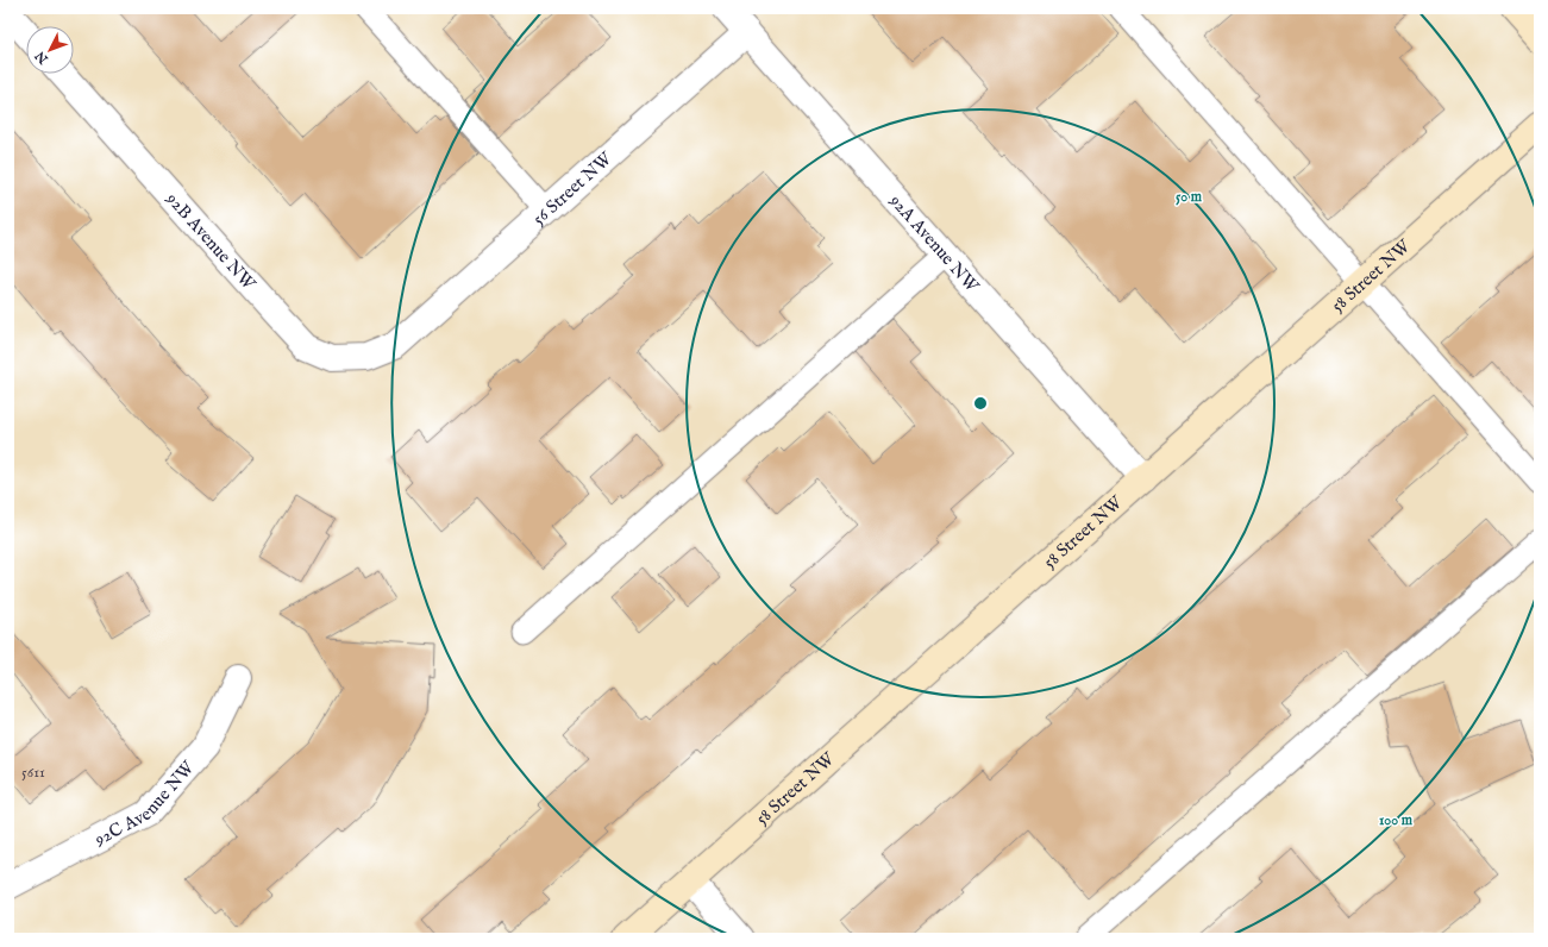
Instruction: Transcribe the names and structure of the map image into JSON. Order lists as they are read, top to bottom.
{
  "streets": {
    "street": [
      "56 Street NW",
      "92B Avenue NW",
      "92A Avenue NW",
      "58 Street NW",
      "92C Avenue NW"
    ]
  },
  "crossings": [
    ["56 Street NW", "92B Avenue NW"],
    ["56 Street NW", "92A Avenue NW"],
    ["92A Avenue NW", "58 Street NW"]
  ],
  "house_numbers": ["5611"],
  "north": "bottom left",
  "rings": ["50 m", "100 m"]
}
